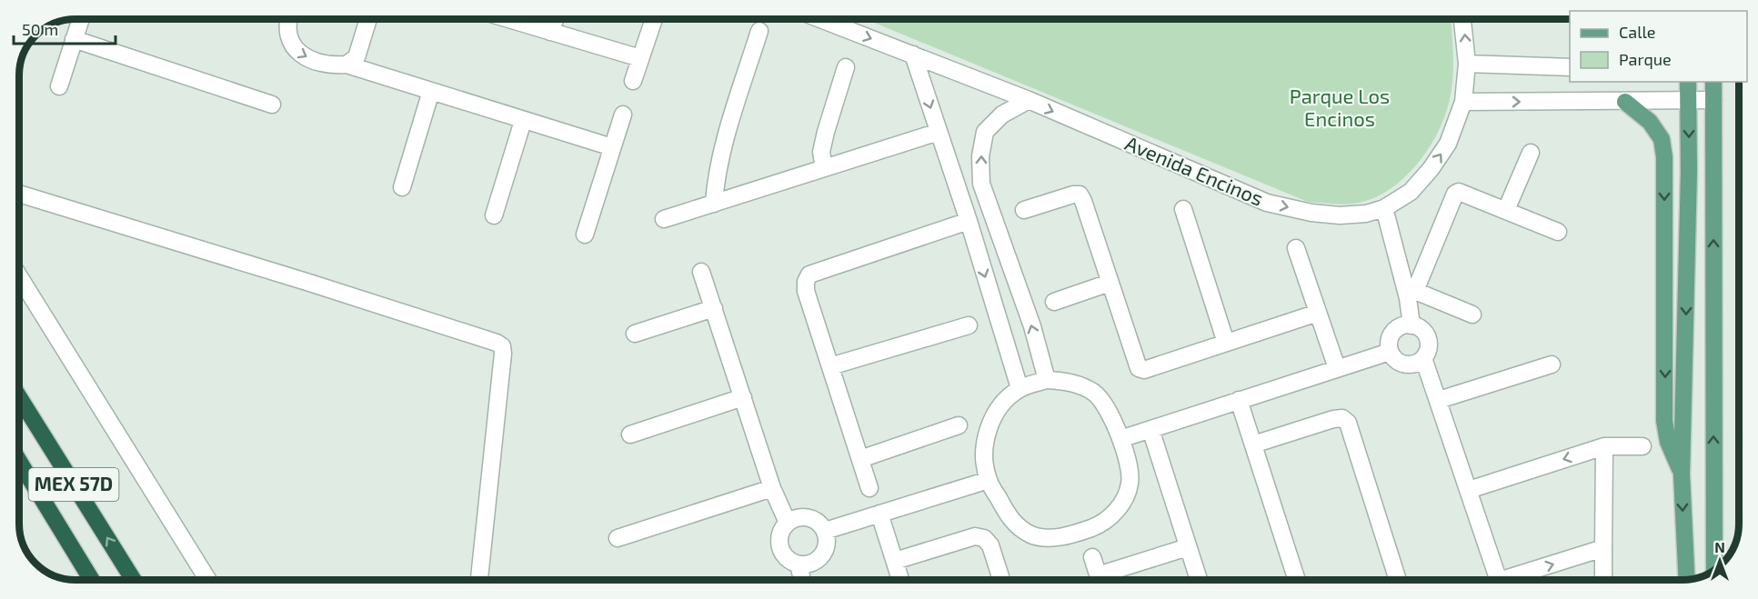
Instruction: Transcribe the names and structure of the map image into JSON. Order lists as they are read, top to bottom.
{
  "streets": {
    "highway": ["MEX 57D"],
    "street": ["Avenida Encinos"]
  },
  "parks": ["Parque Los Encinos"],
  "legend": ["Calle", "Parque"],
  "scale_bar": "50 m",
  "north": "top"
}
